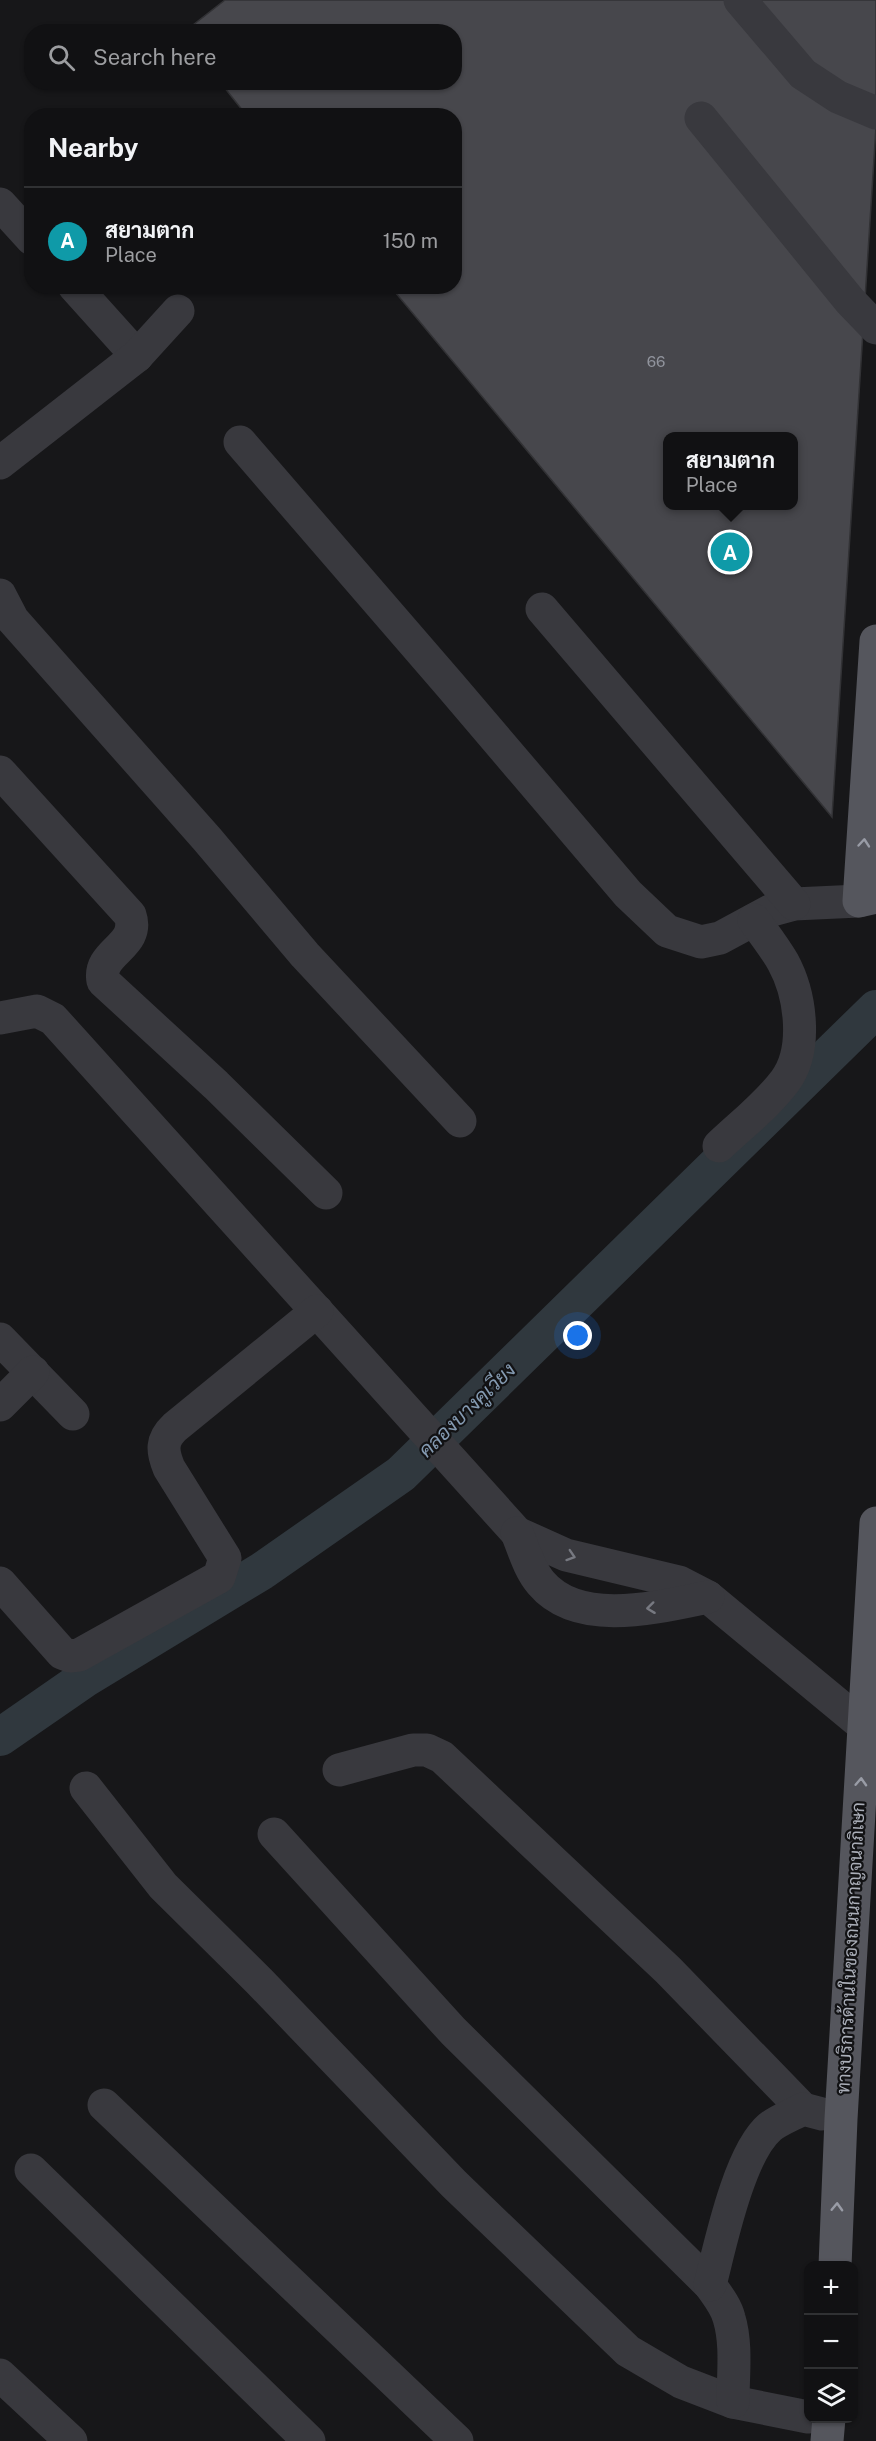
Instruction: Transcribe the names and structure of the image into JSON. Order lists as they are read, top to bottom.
{
  "streets": {
    "main road": ["ทางบริการด้านในของถนนกาญจนาภิเษก"]
  },
  "one_way": ["ทางบริการด้านในของถนนกาญจนาภิเษก"],
  "water": ["คลองบางคูเวียง"],
  "house_numbers": ["66"],
  "page": {
    "search": "Search here",
    "heading": "Nearby",
    "list": [
      {
        "mark": "A",
        "name": "สยามตาก",
        "note": "Place",
        "value": "150 m"
      }
    ],
    "popup": ["สยามตาก", "Place"],
    "pins": "A",
    "map_buttons": ["+", "−"]
  }
}
